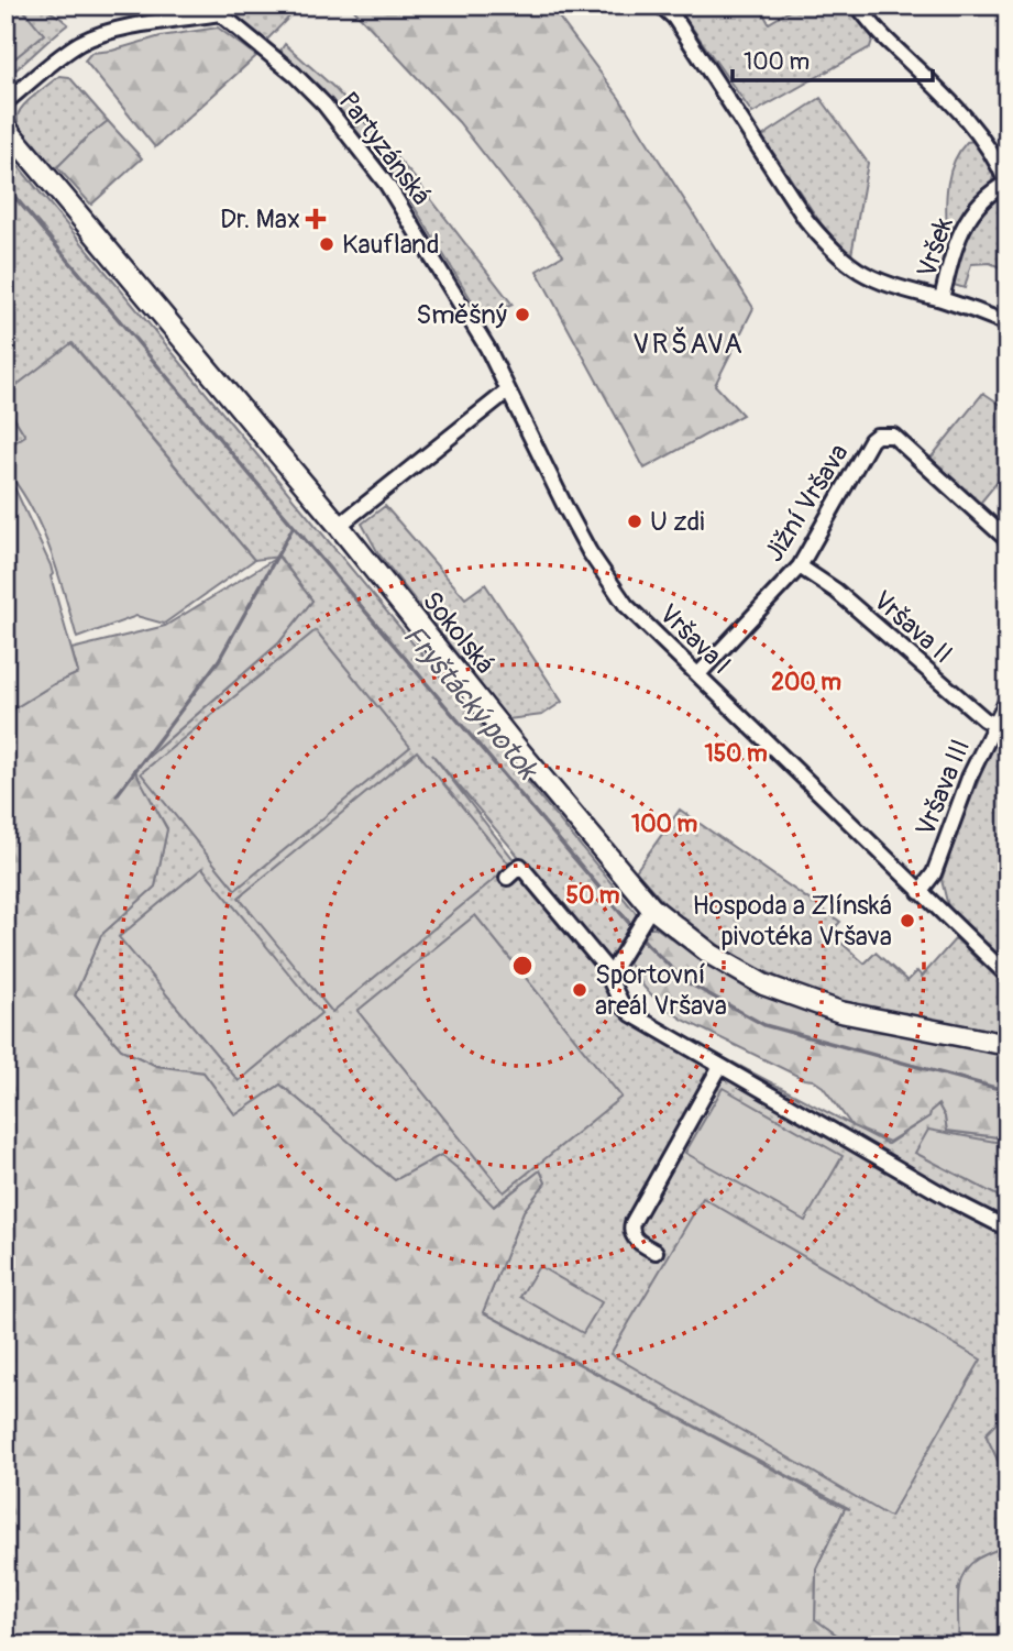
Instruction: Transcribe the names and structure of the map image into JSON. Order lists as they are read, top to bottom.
{
  "streets": {
    "main road": ["Sokolská"],
    "street": [
      "Partyzánská",
      "Vršek",
      "Jižní Vršava",
      "Vršava II",
      "Vršava I",
      "Vršava III"
    ]
  },
  "crossings": [
    ["Partyzánská", "Vršava I"],
    ["Jižní Vršava", "Vršava II"],
    ["Jižní Vršava", "Vršava I"],
    ["Vršava II", "Vršava III"],
    ["Vršava I", "Vršava III"]
  ],
  "districts": ["VRŠAVA"],
  "water": ["Fryštácký potok"],
  "places": {
    "health": ["Dr. Max"],
    "other": [
      "Kaufland",
      "Směšný",
      "U zdi",
      "Hospoda a Zlínská pivotéka Vršava",
      "Sportovní areál Vršava"
    ]
  },
  "scale_bar": "100 m",
  "rings": [
    "200 m",
    "150 m",
    "100 m",
    "50 m"
  ]
}
